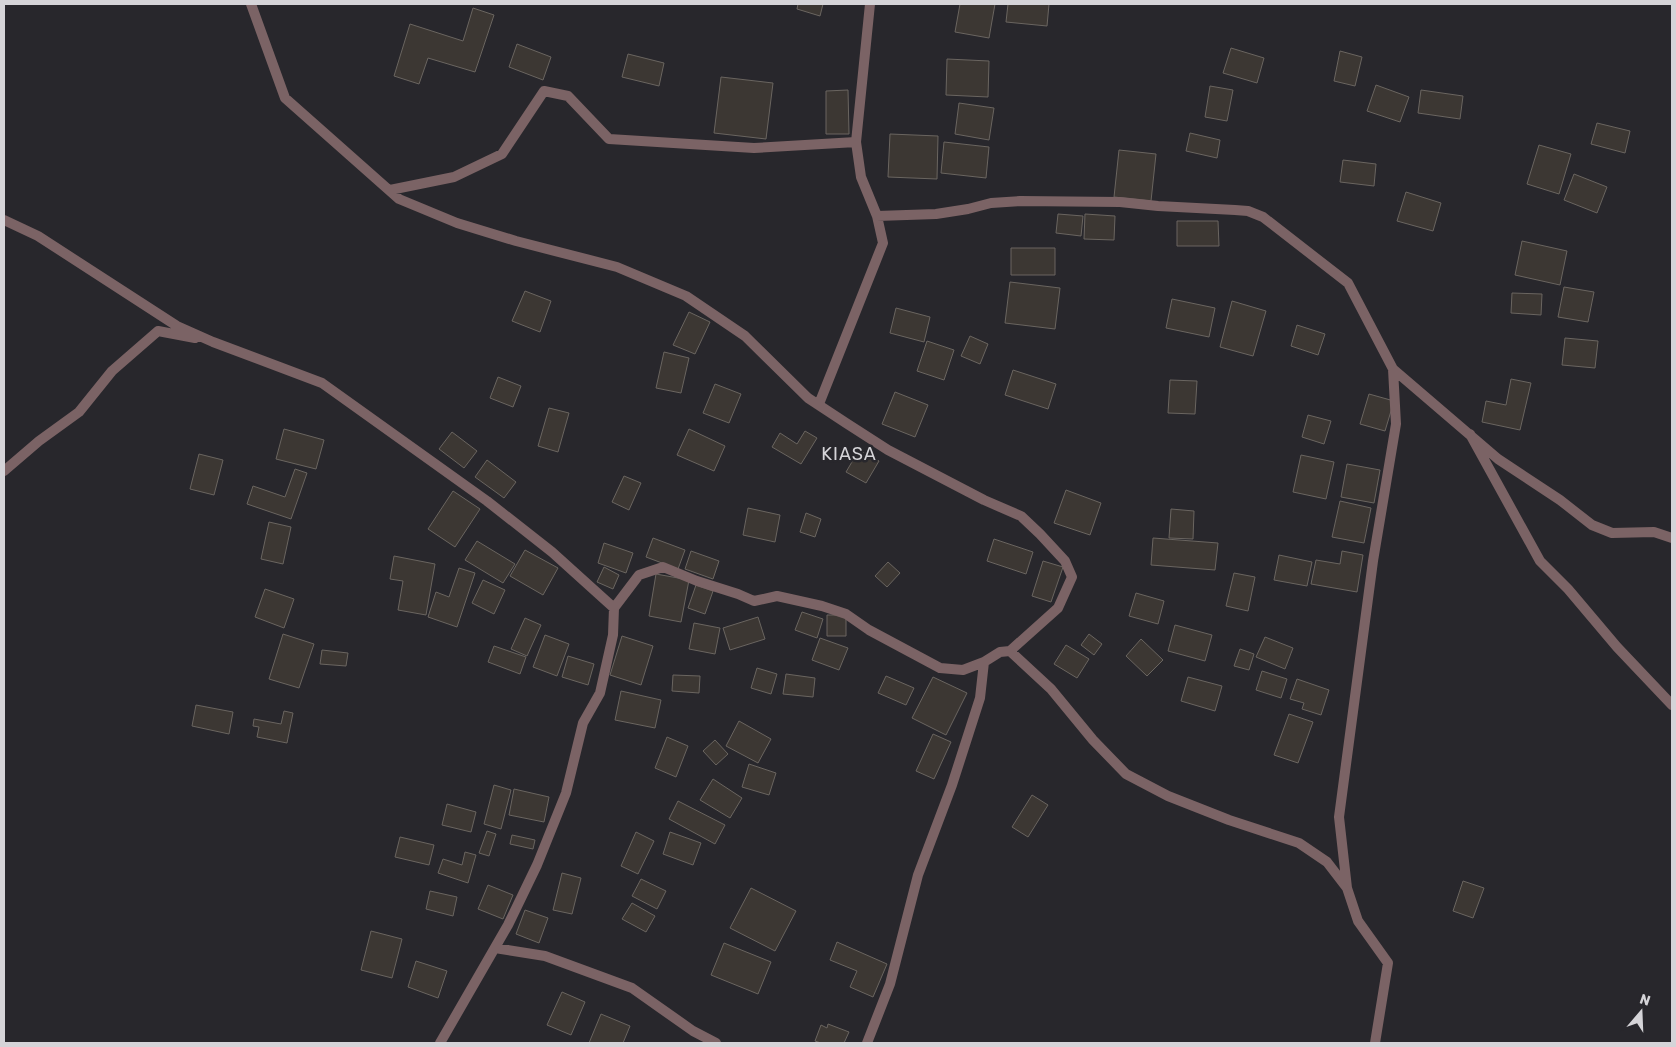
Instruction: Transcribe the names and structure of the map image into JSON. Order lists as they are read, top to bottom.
{
  "districts": ["KIASA"],
  "north": "top"
}
